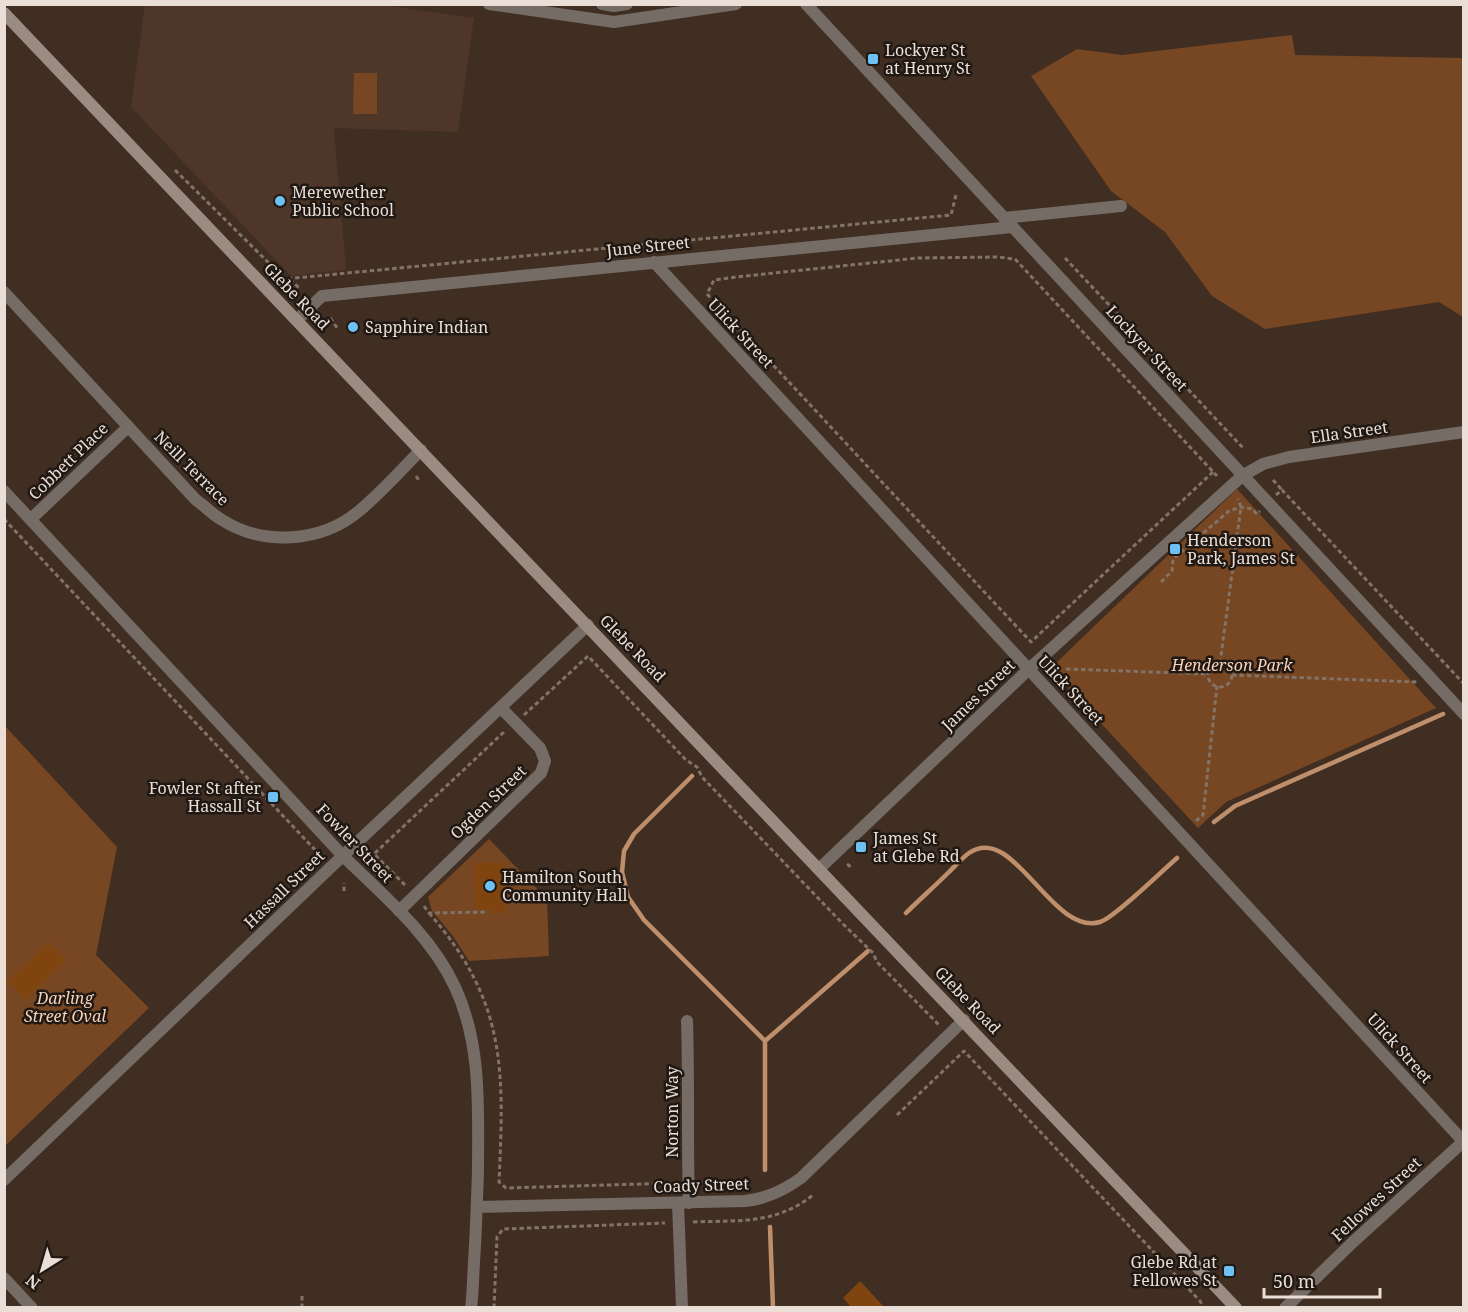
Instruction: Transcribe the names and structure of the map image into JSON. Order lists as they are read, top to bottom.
{
  "streets": {
    "main road": ["Glebe Road"],
    "street": [
      "June Street",
      "Ulick Street",
      "Lockyer Street",
      "Ella Street",
      "Cobbett Place",
      "Neill Terrace",
      "James Street",
      "Ogden Street",
      "Fowler Street",
      "Hassall Street",
      "Norton Way",
      "Coady Street",
      "Fellowes Street"
    ]
  },
  "crossings": [
    ["June Street", "Glebe Road"],
    ["June Street", "Ulick Street"],
    ["June Street", "Lockyer Street"],
    ["Glebe Road", "Neill Terrace"],
    ["Glebe Road", "James Street"],
    ["Glebe Road", "Hassall Street"],
    ["Glebe Road", "Coady Street"],
    ["Ulick Street", "James Street"],
    ["Ulick Street", "Fellowes Street"],
    ["Lockyer Street", "Ella Street"],
    ["Lockyer Street", "James Street"],
    ["Ella Street", "James Street"],
    ["Cobbett Place", "Neill Terrace"],
    ["Cobbett Place", "Fowler Street"],
    ["Ogden Street", "Fowler Street"],
    ["Ogden Street", "Hassall Street"],
    ["Fowler Street", "Hassall Street"],
    ["Fowler Street", "Coady Street"],
    ["Norton Way", "Coady Street"]
  ],
  "parks": ["Henderson Park", "Darling Street Oval"],
  "places": {
    "transit": [
      "Lockyer St at Henry St",
      "Henderson Park, James St",
      "Fowler St after Hassall St",
      "James St at Glebe Rd",
      "Glebe Rd at Fellowes St"
    ],
    "other": ["Merewether Public School", "Sapphire Indian", "Hamilton South Community Hall"]
  },
  "scale_bar": "50 m",
  "north": "bottom left"
}
